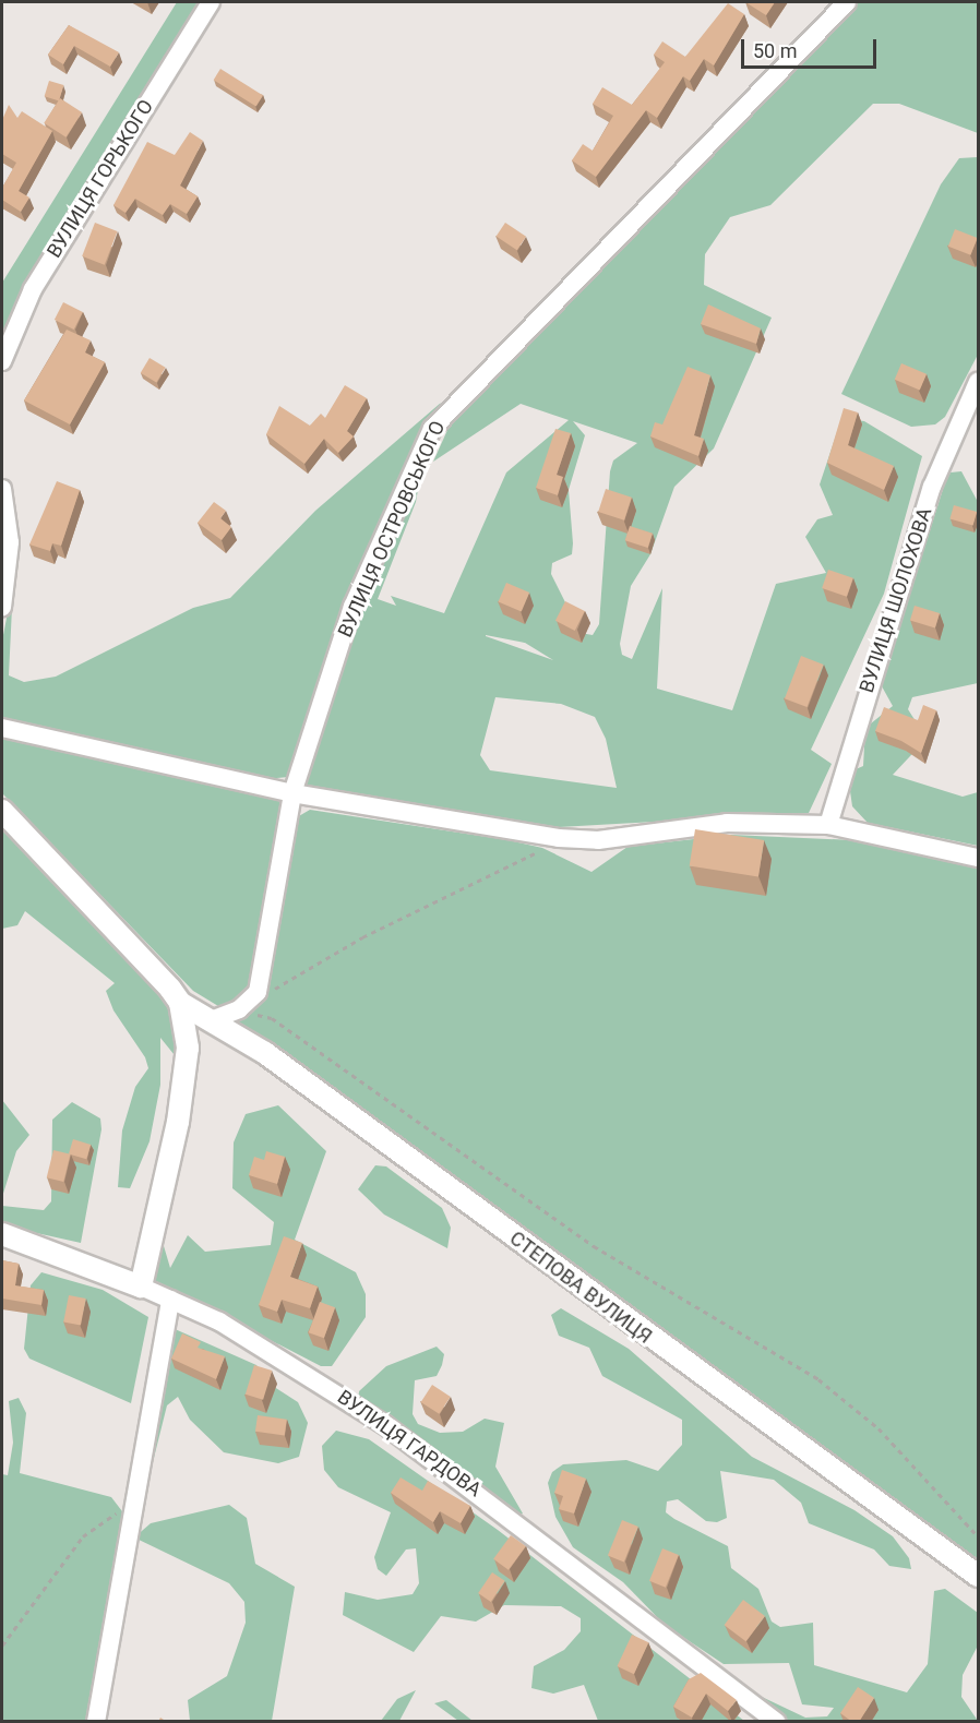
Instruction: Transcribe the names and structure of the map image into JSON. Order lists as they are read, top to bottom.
{
  "streets": {
    "street": [
      "ВУЛИЦЯ ГОРЬКОГО",
      "ВУЛИЦЯ ОСТРОВСЬКОГО",
      "ВУЛИЦЯ ШОЛОХОВА",
      "СТЕПОВА ВУЛИЦЯ",
      "ВУЛИЦЯ ГАРДОВА"
    ]
  },
  "scale_bar": "50 m"
}
